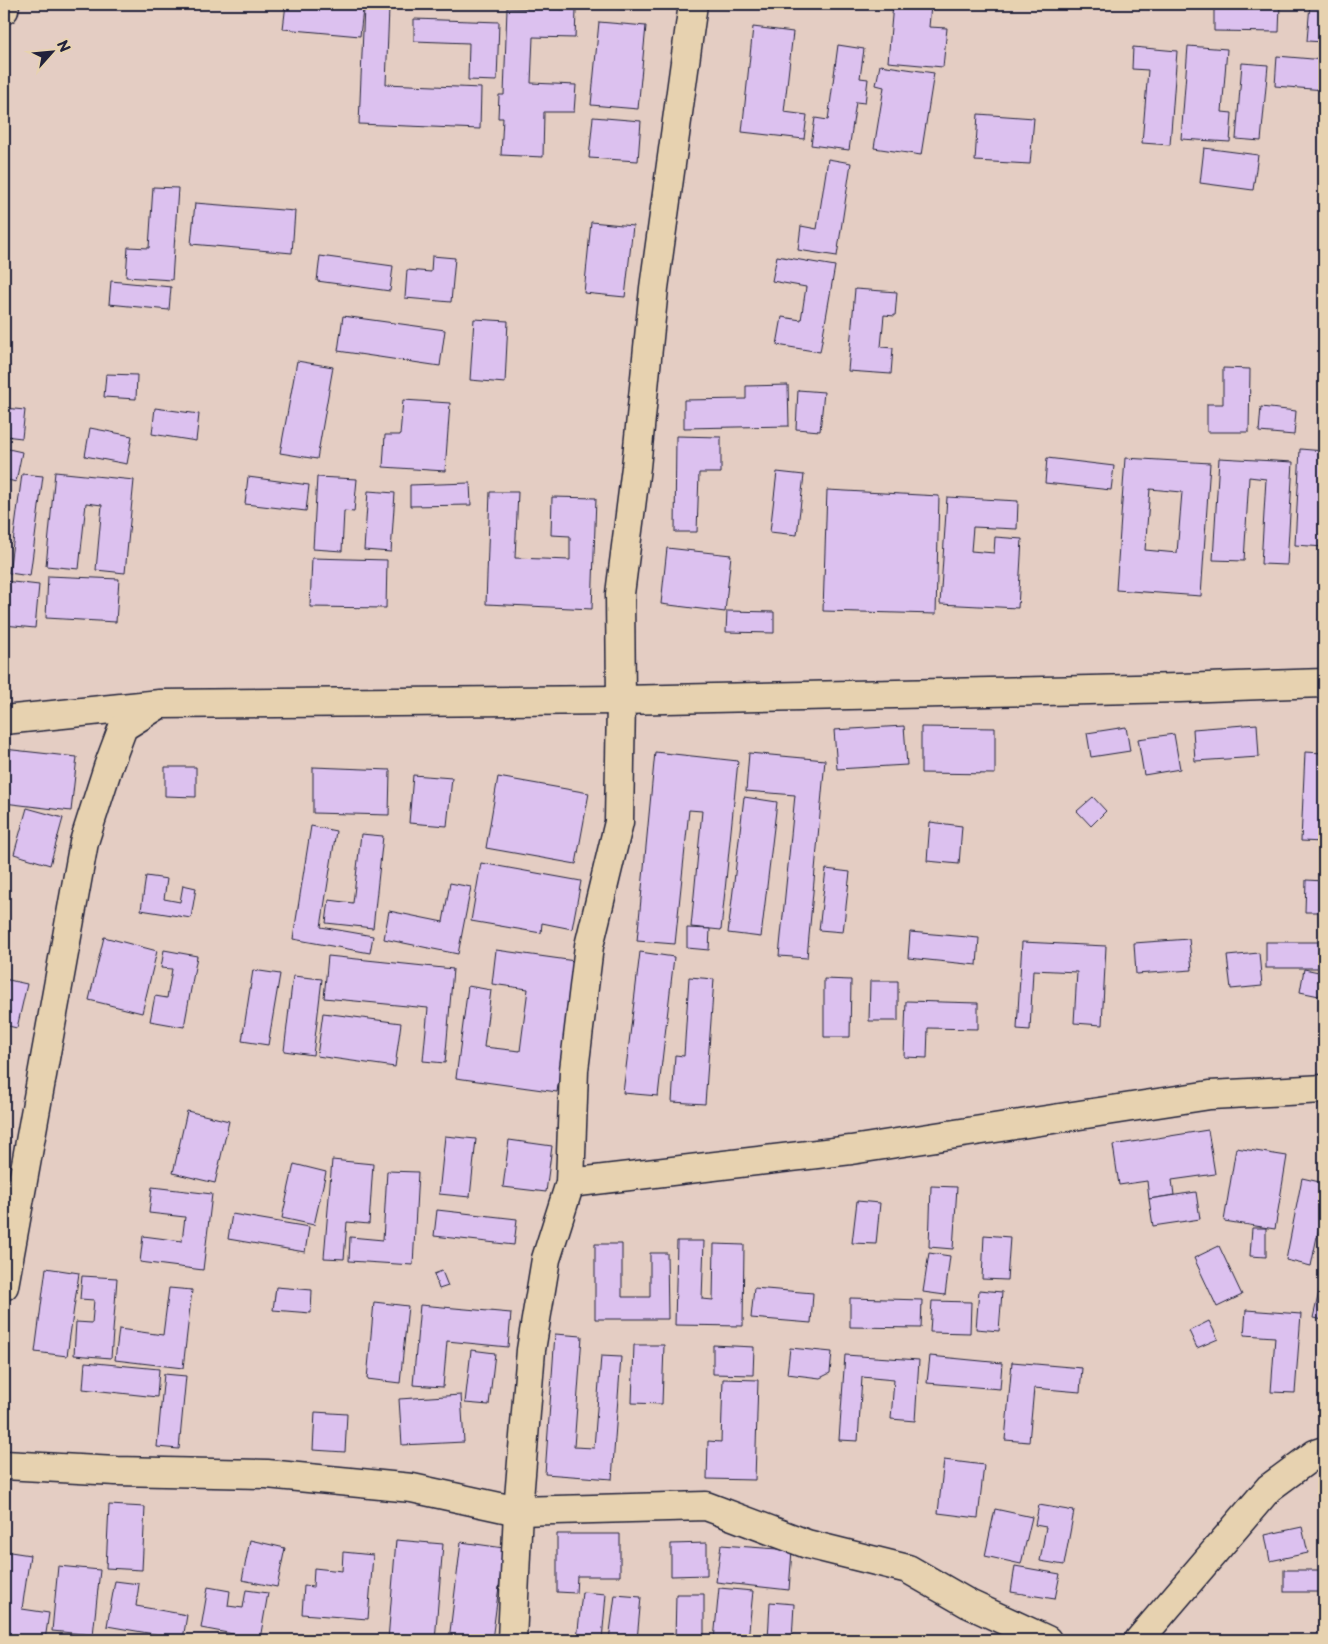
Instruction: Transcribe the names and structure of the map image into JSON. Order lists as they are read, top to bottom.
{
  "north": "top right"
}
